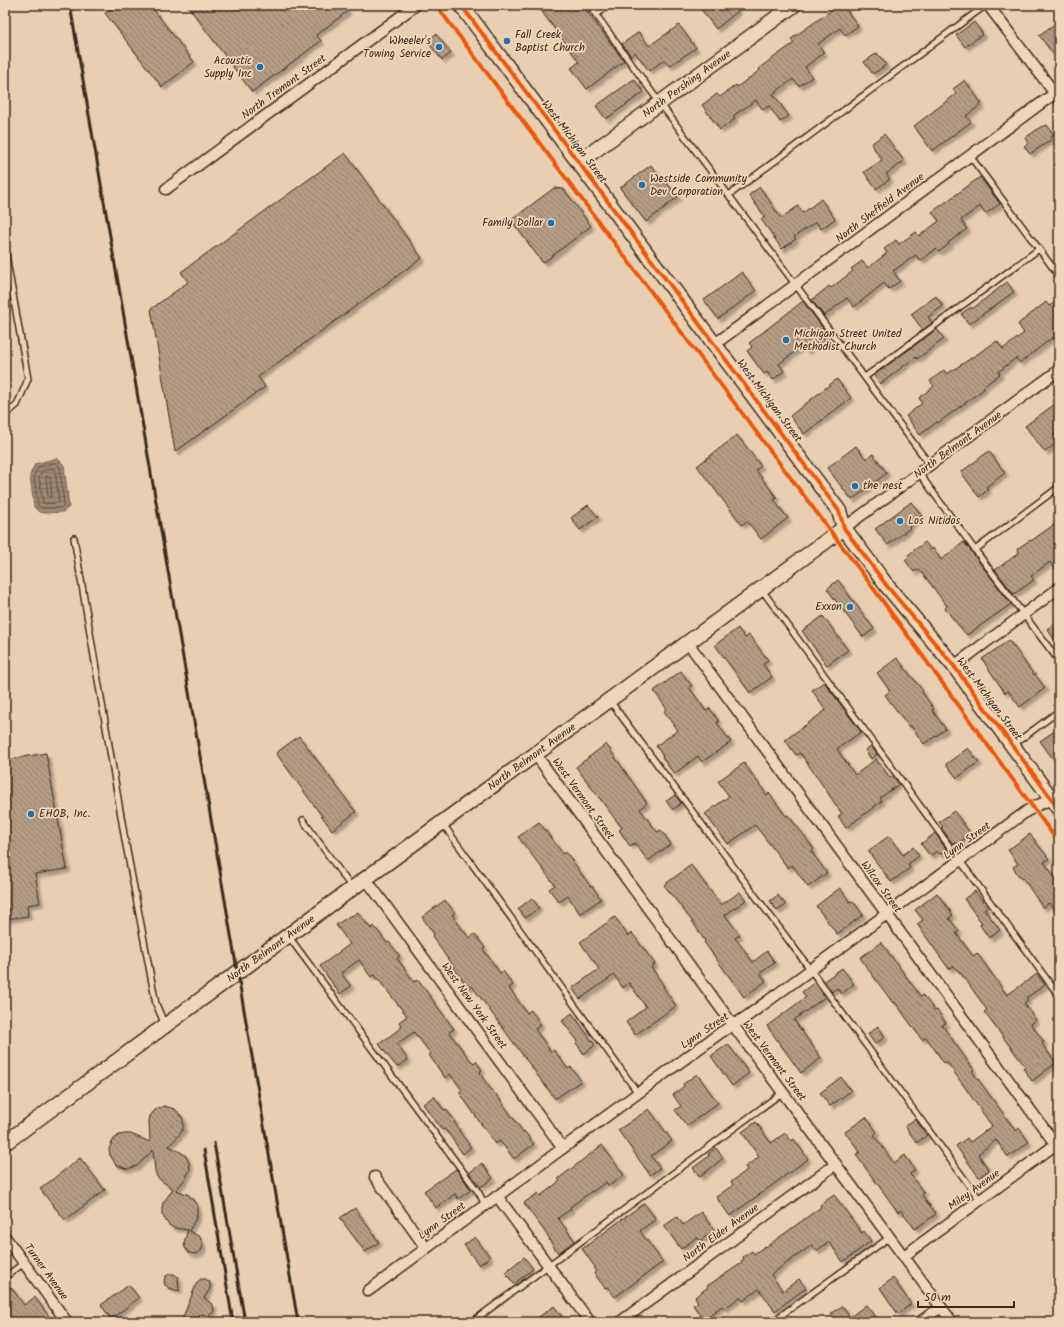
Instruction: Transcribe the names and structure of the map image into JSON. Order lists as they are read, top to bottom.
{
  "streets": {
    "main road": ["North Pershing Avenue", "West Michigan Street", "North Belmont Avenue"],
    "street": [
      "North Tremont Street",
      "North Sheffield Avenue",
      "West Vermont Street",
      "Lynn Street",
      "Wilcox Street",
      "West New York Street",
      "Miley Avenue",
      "North Elder Avenue",
      "Turner Avenue"
    ]
  },
  "crossings": [
    ["North Pershing Avenue", "West Michigan Street"],
    ["West Michigan Street", "North Sheffield Avenue"],
    ["West Michigan Street", "North Belmont Avenue"],
    ["West Michigan Street", "Lynn Street"],
    ["North Belmont Avenue", "West Vermont Street"],
    ["North Belmont Avenue", "Wilcox Street"],
    ["North Belmont Avenue", "West New York Street"],
    ["West Vermont Street", "Lynn Street"],
    ["West Vermont Street", "Miley Avenue"],
    ["West Vermont Street", "North Elder Avenue"],
    ["Lynn Street", "Wilcox Street"],
    ["Lynn Street", "West New York Street"],
    ["Wilcox Street", "Miley Avenue"]
  ],
  "places": [
    "Fall Creek Baptist Church",
    "Wheeler's Towing Service",
    "Acoustic Supply Inc",
    "Westside Community Dev Corporation",
    "Family Dollar",
    "Michigan Street United Methodist Church",
    "the nest",
    "Los Nitidos",
    "Exxon",
    "EHOB, Inc."
  ],
  "scale_bar": "50 m"
}
